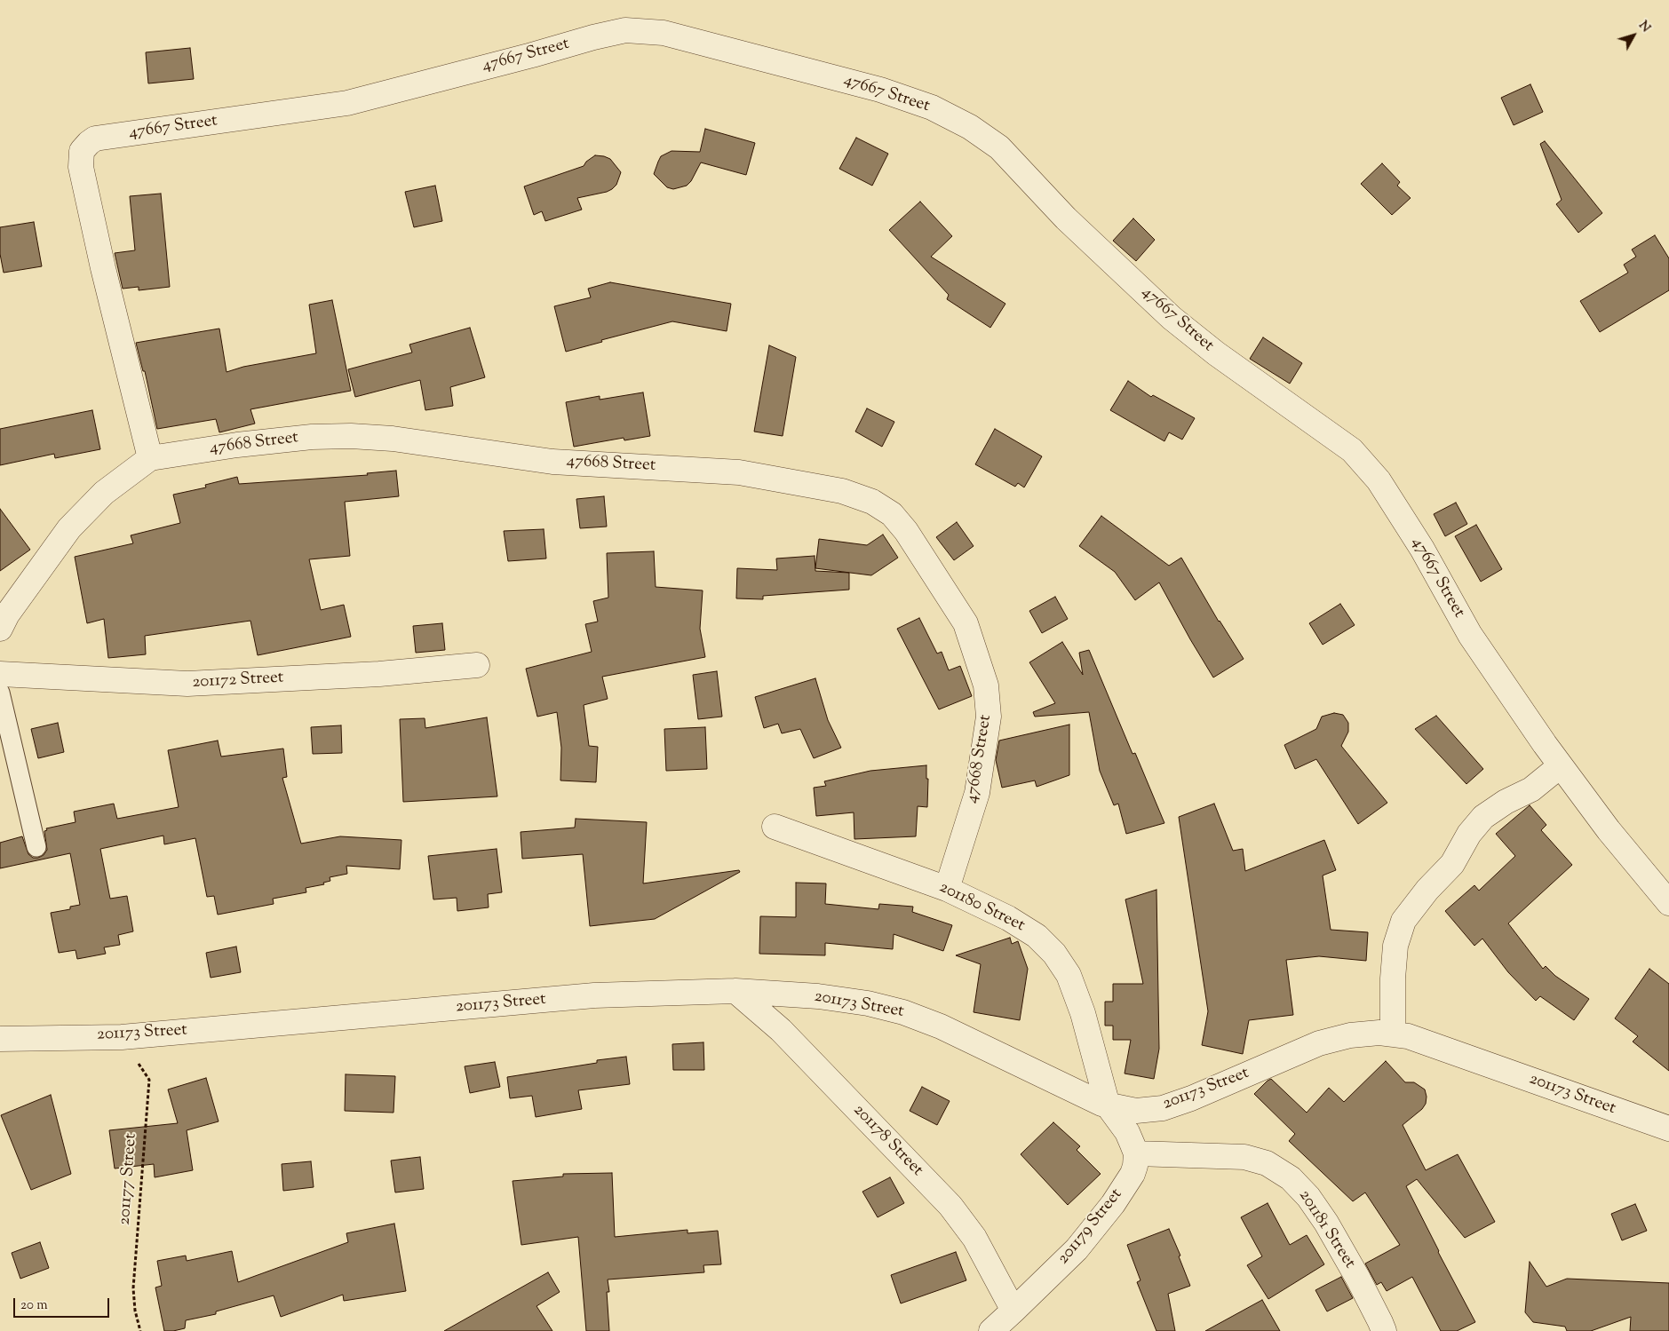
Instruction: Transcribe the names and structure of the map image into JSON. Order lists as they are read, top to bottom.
{
  "streets": {
    "street": [
      "47667 Street",
      "47668 Street",
      "201172 Street",
      "201180 Street",
      "201173 Street",
      "201178 Street",
      "201179 Street",
      "201181 Street"
    ],
    "path": ["201177 Street"]
  },
  "crossings": [
    ["47667 Street", "47668 Street"],
    ["47668 Street", "201180 Street"],
    ["201180 Street", "201173 Street"],
    ["201173 Street", "201178 Street"],
    ["201173 Street", "201177 Street"],
    ["201178 Street", "201179 Street"],
    ["201179 Street", "201181 Street"]
  ],
  "scale_bar": "20 m",
  "north": "top right"
}
